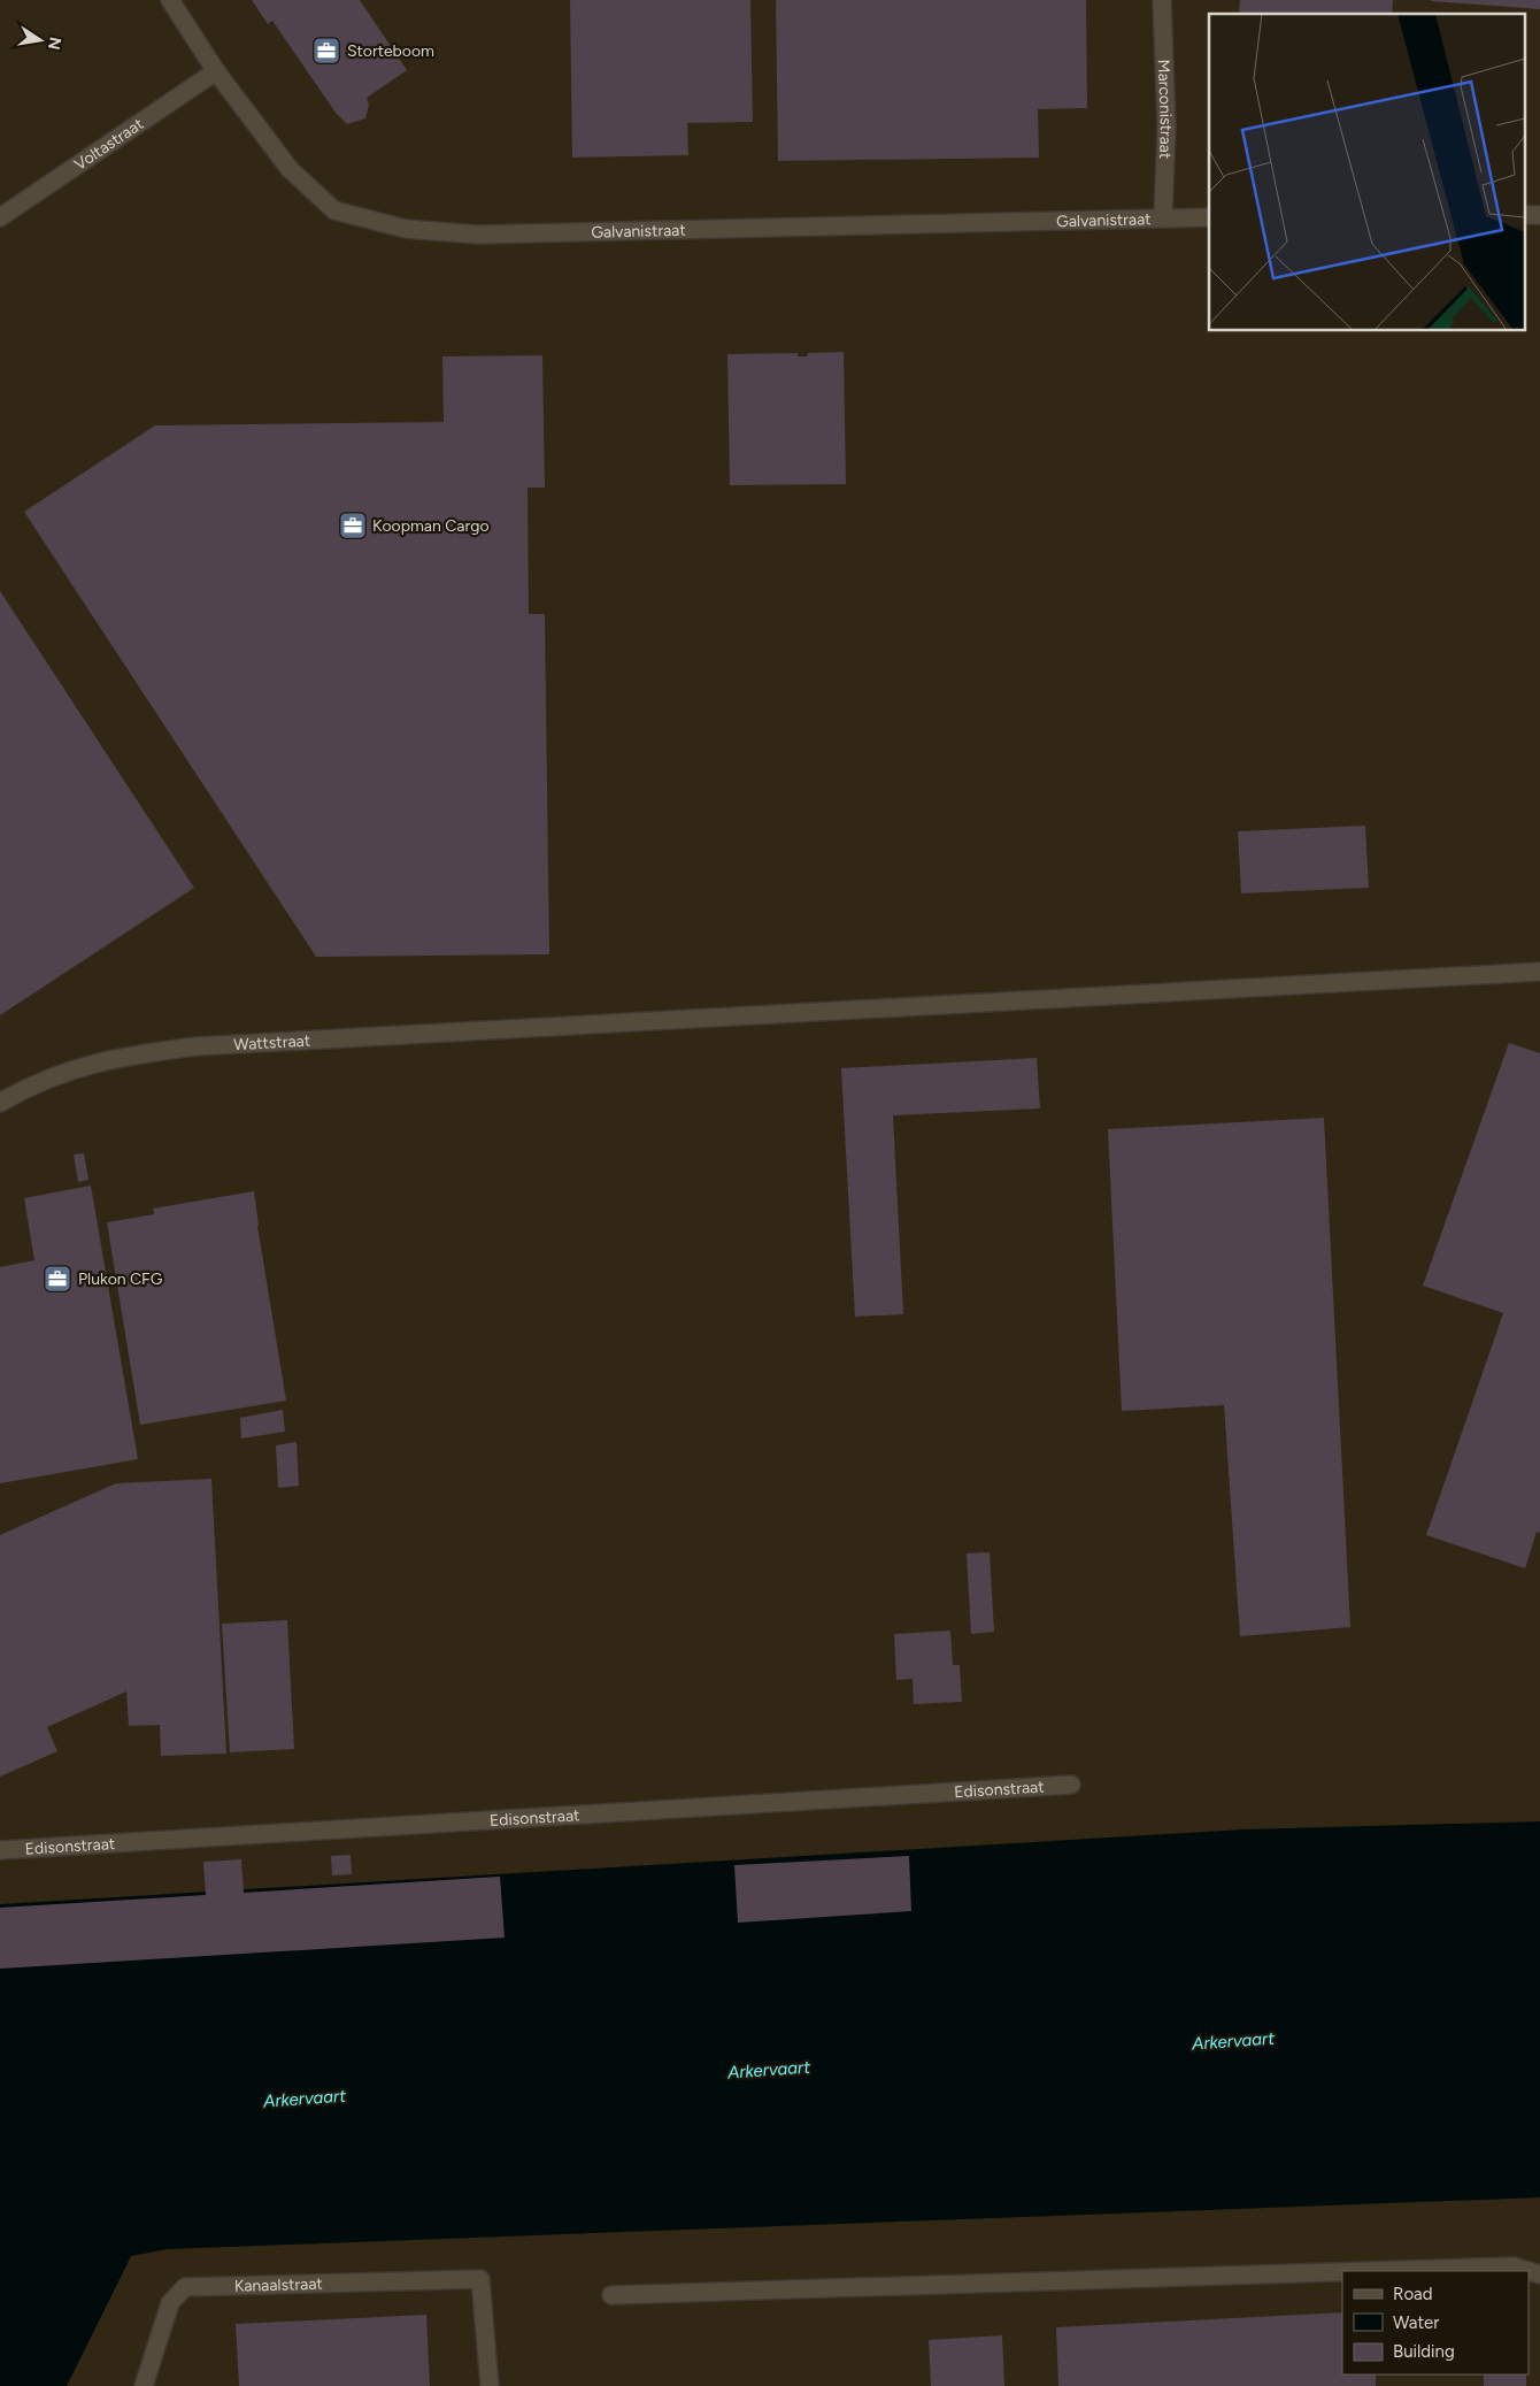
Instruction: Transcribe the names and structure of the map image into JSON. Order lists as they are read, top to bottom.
{
  "streets": {
    "street": [
      "Marconistraat",
      "Voltastraat",
      "Galvanistraat",
      "Wattstraat",
      "Edisonstraat",
      "Kanaalstraat"
    ]
  },
  "crossings": [
    ["Marconistraat", "Galvanistraat"],
    ["Voltastraat", "Galvanistraat"]
  ],
  "water": ["Arkervaart"],
  "places": {
    "office": ["Storteboom", "Koopman Cargo", "Plukon CFG"]
  },
  "legend": ["Road", "Water", "Building"],
  "north": "right"
}
